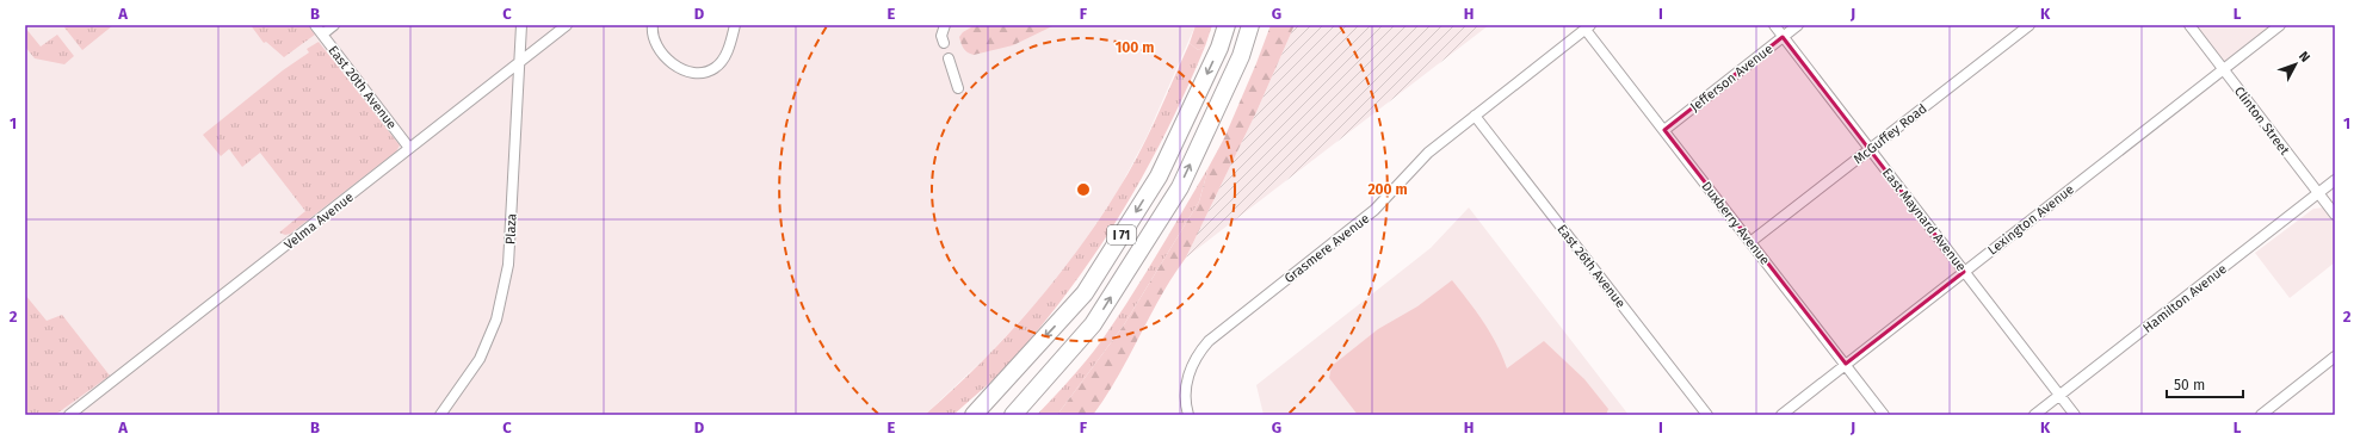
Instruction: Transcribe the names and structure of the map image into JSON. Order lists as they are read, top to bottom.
{
  "streets": {
    "highway": ["I 71"],
    "street": [
      "Jefferson Avenue",
      "East 20th Avenue",
      "Clinton Street",
      "McGuffey Road",
      "East Maynard Avenue",
      "Lexington Avenue",
      "Velma Avenue",
      "Duxberry Avenue",
      "Plaza",
      "Grasmere Avenue",
      "East 26th Avenue",
      "Hamilton Avenue"
    ]
  },
  "crossings": [
    ["Jefferson Avenue", "East Maynard Avenue"],
    ["Jefferson Avenue", "Duxberry Avenue"],
    ["East 20th Avenue", "Velma Avenue"],
    ["Clinton Street", "Lexington Avenue"],
    ["Clinton Street", "Hamilton Avenue"],
    ["McGuffey Road", "East Maynard Avenue"],
    ["McGuffey Road", "Duxberry Avenue"],
    ["East Maynard Avenue", "Lexington Avenue"],
    ["East Maynard Avenue", "Hamilton Avenue"],
    ["Lexington Avenue", "Duxberry Avenue"],
    ["Velma Avenue", "Plaza"],
    ["Duxberry Avenue", "Grasmere Avenue"],
    ["Grasmere Avenue", "East 26th Avenue"]
  ],
  "scale_bar": "50 m",
  "north": "top right",
  "grid": {
    "columns": [
      "A",
      "B",
      "C",
      "D",
      "E",
      "F",
      "G",
      "H",
      "I",
      "J",
      "K",
      "L"
    ],
    "rows": ["1", "2"]
  },
  "rings": ["100 m", "200 m"]
}
